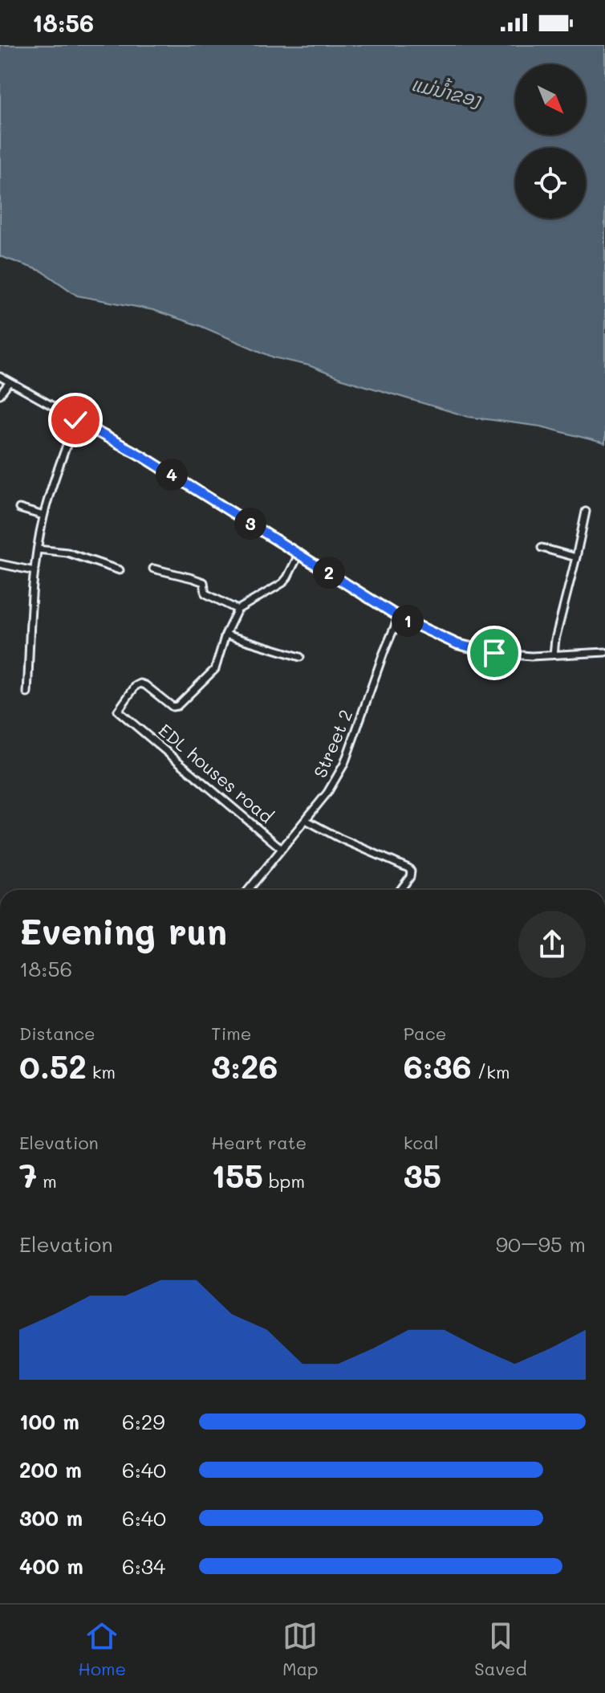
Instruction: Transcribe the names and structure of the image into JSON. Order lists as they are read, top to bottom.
{
  "streets": {
    "street": ["Street 2", "EDL houses road"]
  },
  "crossings": [
    ["Street 2", "EDL houses road"]
  ],
  "water": ["ແມ່ນ້ຳຂອງ"],
  "north": "bottom right",
  "page": {
    "status": "18:56",
    "pins": [
      "4",
      "3",
      "2",
      "1"
    ],
    "heading": ["Evening run", "18:56"],
    "stats": [
      ["Distance", "0.52 km"],
      ["Time", "3:26"],
      ["Pace", "6:36 /km"],
      ["Elevation", "7 m"],
      ["Heart rate", "155 bpm"],
      ["kcal", "35"]
    ],
    "chart": ["Elevation", "90–95 m"],
    "list": [
      {
        "name": "100 m",
        "note": "6:29"
      },
      {
        "name": "200 m",
        "note": "6:40"
      },
      {
        "name": "300 m",
        "note": "6:40"
      },
      {
        "name": "400 m",
        "note": "6:34"
      }
    ],
    "tabs": ["Home", "Map", "Saved"]
  }
}
